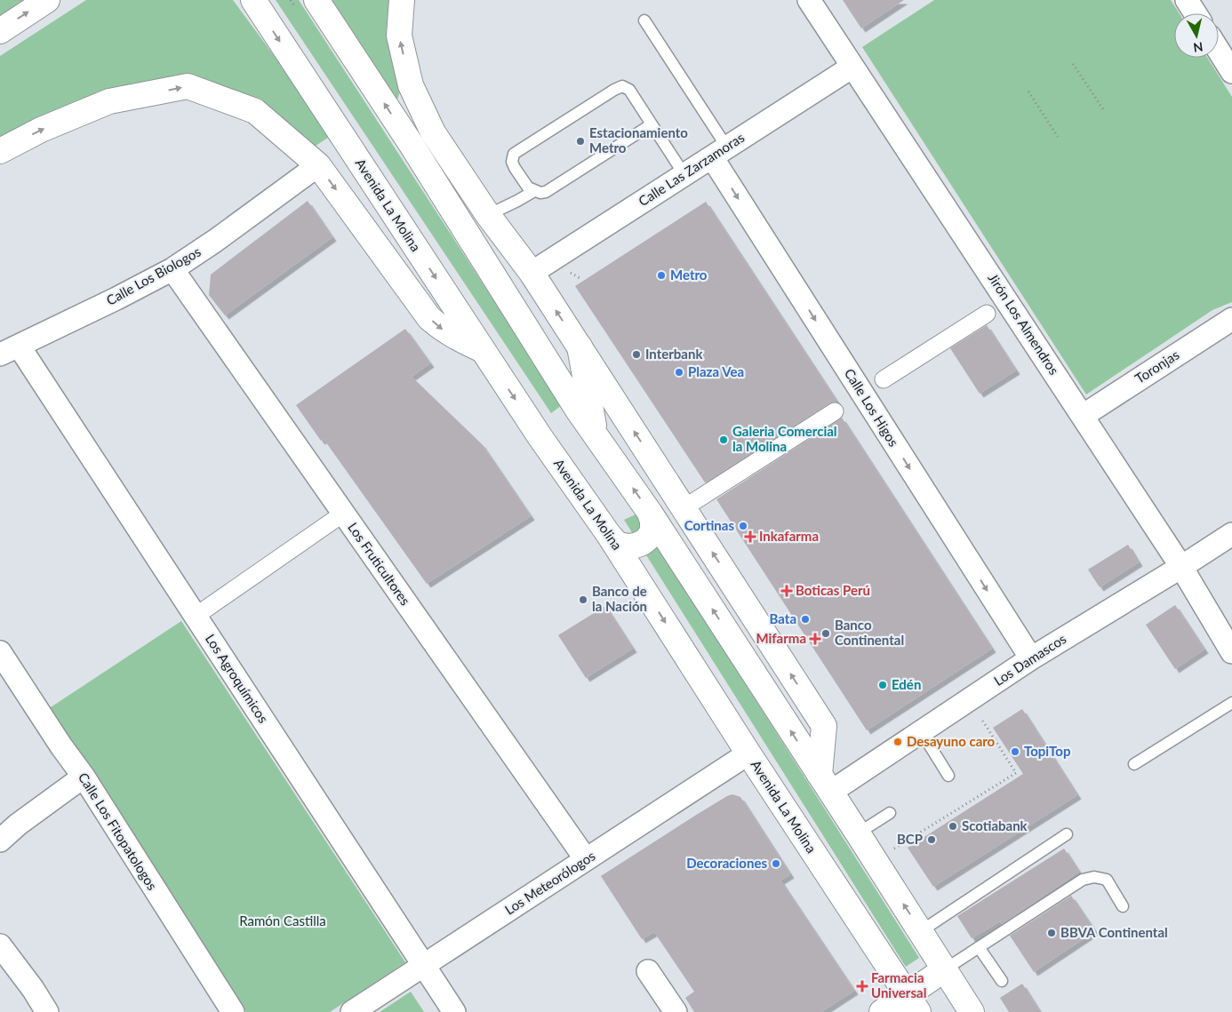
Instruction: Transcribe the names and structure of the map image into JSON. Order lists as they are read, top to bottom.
{
  "streets": {
    "main road": ["Avenida La Molina"],
    "street": [
      "Calle Las Zarzamoras",
      "Calle Los Biologos",
      "Jirón Los Almendros",
      "Toronjas",
      "Calle Los Higos",
      "Los Fruticultores",
      "Los Damascos",
      "Los Agroquímicos",
      "Calle Los Fitopatologos",
      "Los Meteorólogos"
    ]
  },
  "crossings": [
    ["Calle Las Zarzamoras", "Jirón Los Almendros"],
    ["Calle Las Zarzamoras", "Calle Los Higos"],
    ["Avenida La Molina", "Los Meteorólogos"],
    ["Calle Los Biologos", "Los Fruticultores"],
    ["Calle Los Biologos", "Los Agroquímicos"],
    ["Jirón Los Almendros", "Toronjas"],
    ["Jirón Los Almendros", "Los Damascos"],
    ["Calle Los Higos", "Los Damascos"],
    ["Los Fruticultores", "Los Meteorólogos"],
    ["Los Agroquímicos", "Los Meteorólogos"]
  ],
  "one_way": ["Calle Los Higos"],
  "parks": ["Ramón Castilla"],
  "places": {
    "other": [
      "Estacionamiento Metro",
      "Metro",
      "Interbank",
      "Plaza Vea",
      "Galeria Comercial la Molina",
      "Cortinas",
      "Banco de la Nación",
      "Bata",
      "Banco Continental",
      "Edén",
      "Desayuno caro",
      "TopiTop",
      "Scotiabank",
      "BCP",
      "Decoraciones",
      "BBVA Continental"
    ],
    "health": [
      "Inkafarma",
      "Boticas Perú",
      "Mifarma",
      "Farmacia Universal"
    ]
  },
  "north": "bottom"
}
